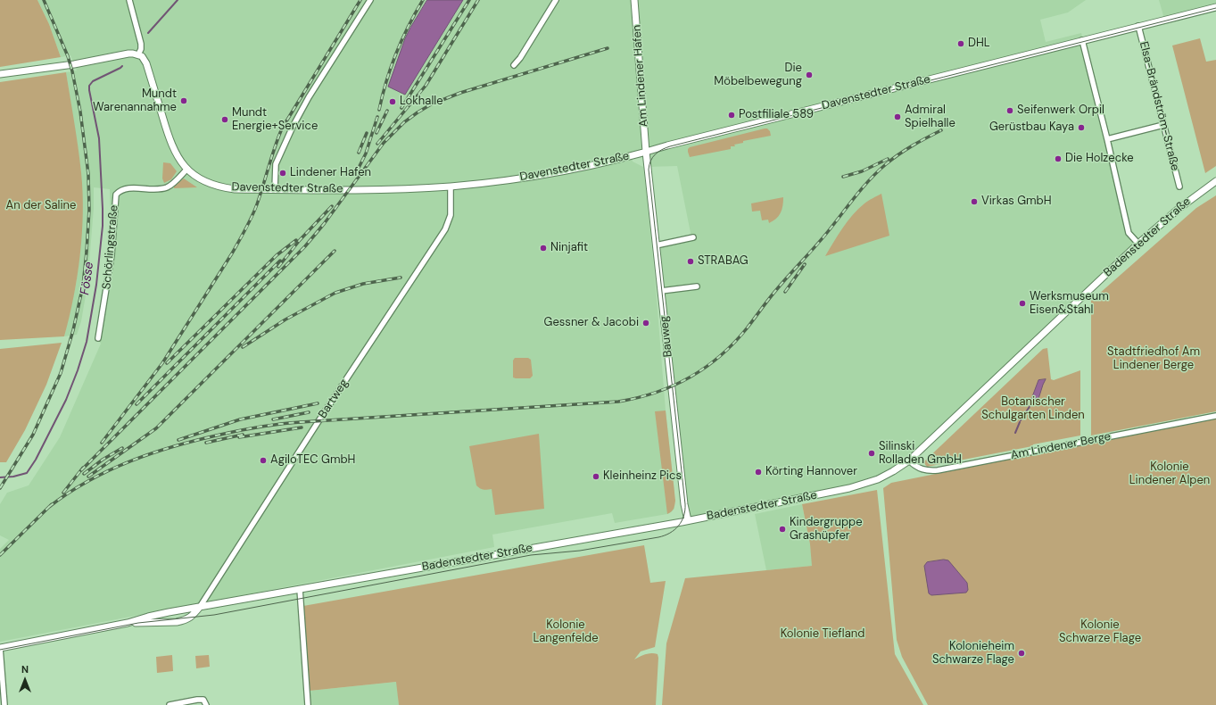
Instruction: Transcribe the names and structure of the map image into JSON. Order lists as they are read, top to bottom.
{
  "streets": {
    "street": [
      "Am Lindener Hafen",
      "Davenstedter Straße",
      "Elsa-Brändström-Straße",
      "Badenstedter Straße",
      "Schörlingstraße",
      "Bauweg",
      "Bartweg",
      "Am Lindener Berge"
    ]
  },
  "crossings": [
    ["Am Lindener Hafen", "Davenstedter Straße"],
    ["Am Lindener Hafen", "Bauweg"],
    ["Davenstedter Straße", "Elsa-Brändström-Straße"],
    ["Davenstedter Straße", "Schörlingstraße"],
    ["Davenstedter Straße", "Bauweg"],
    ["Davenstedter Straße", "Bartweg"],
    ["Badenstedter Straße", "Bauweg"],
    ["Badenstedter Straße", "Bartweg"],
    ["Badenstedter Straße", "Am Lindener Berge"]
  ],
  "water": ["Fösse"],
  "parks": [
    "An der Saline",
    "Stadtfriedhof Am Lindener Berge",
    "Botanischer Schulgarten Linden",
    "Kolonie Lindener Alpen",
    "Kolonie Langenfelde",
    "Kolonie Schwarze Flage",
    "Kolonie Tiefland"
  ],
  "places": [
    "DHL",
    "Die Möbelbewegung",
    "Mundt Warenannahme",
    "Lokhalle",
    "Seifenwerk Orpil",
    "Postfiliale 589",
    "Admiral Spielhalle",
    "Mundt Energie+Service",
    "Gerüstbau Kaya",
    "Die Holzecke",
    "Lindener Hafen",
    "Virkas GmbH",
    "Ninjafit",
    "STRABAG",
    "Werksmuseum Eisen&Stahl",
    "Gessner & Jacobi",
    "Silinski Rolladen GmbH",
    "AgiloTEC GmbH",
    "Körting Hannover",
    "Kleinheinz Pics",
    "Kindergruppe Grashüpfer",
    "Kolonieheim Schwarze Flage"
  ],
  "north": "top"
}
